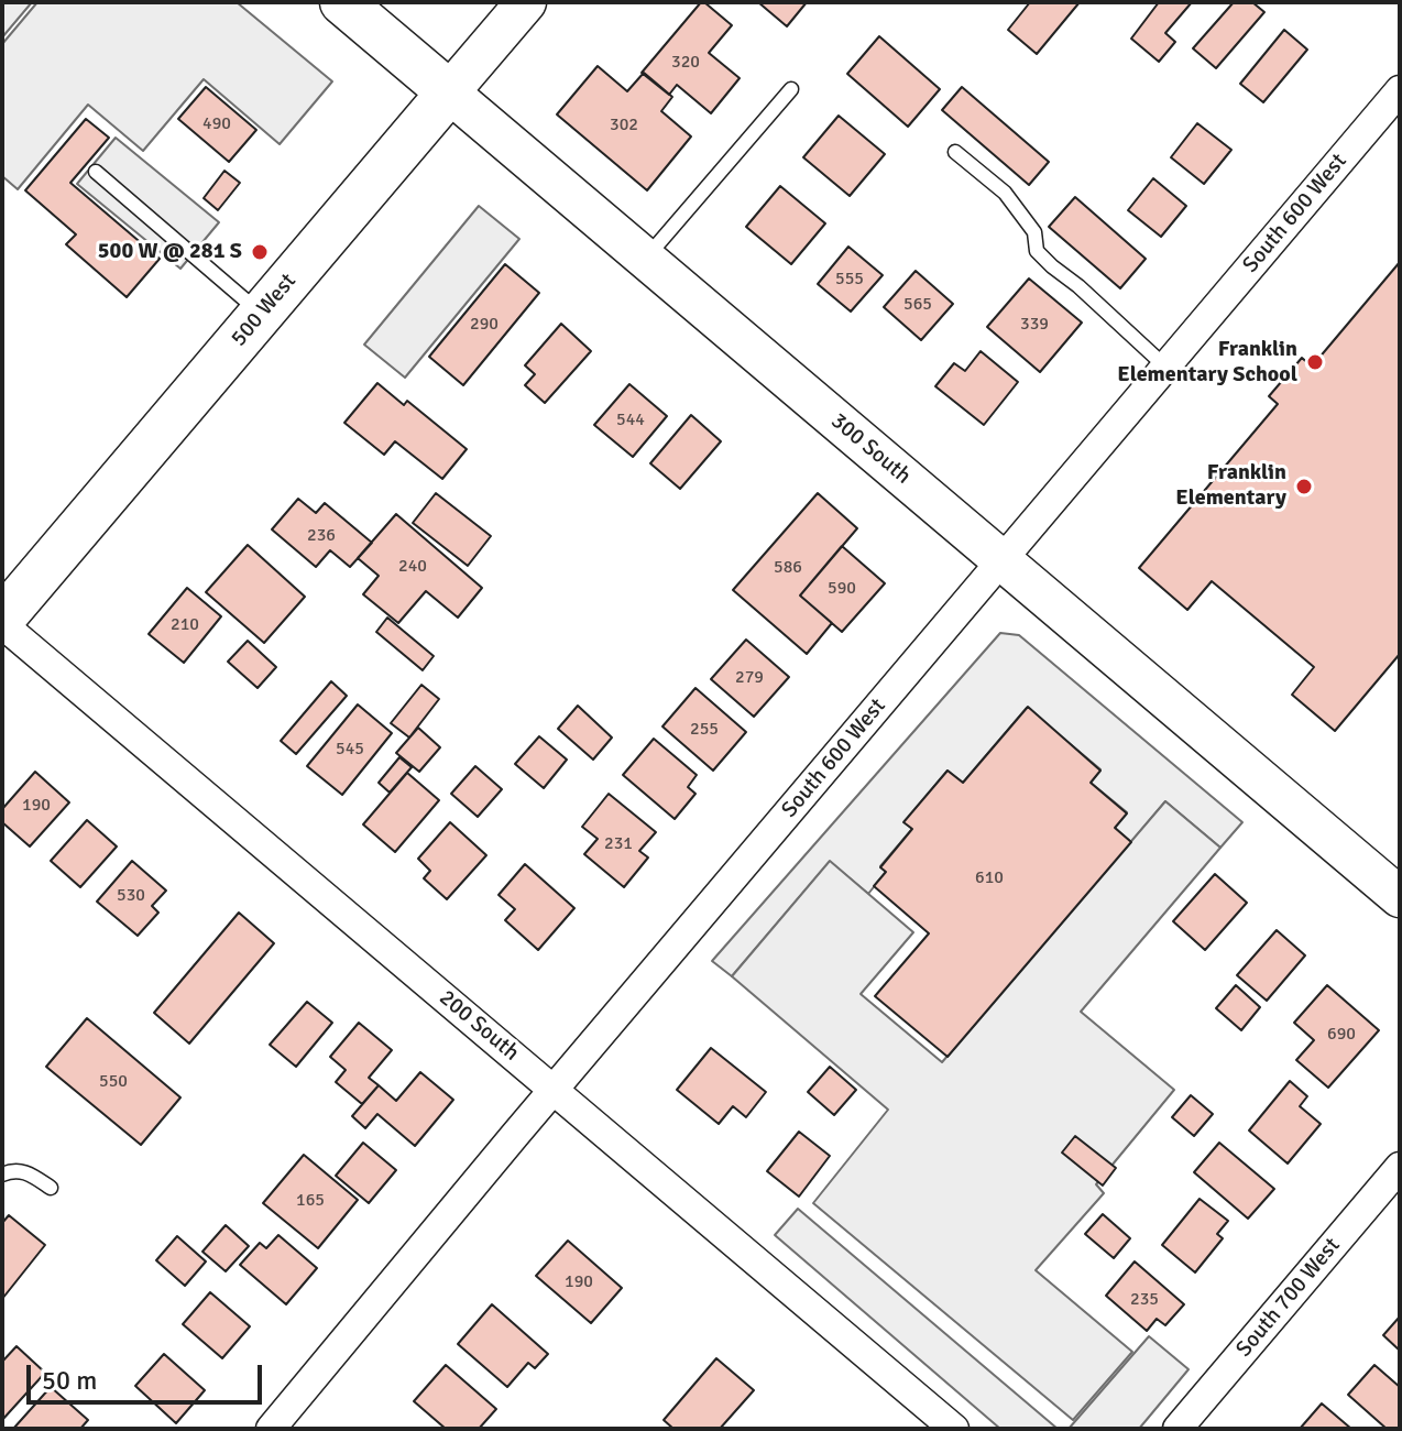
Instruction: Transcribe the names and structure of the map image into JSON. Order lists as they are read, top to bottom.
{
  "streets": {
    "main road": ["500 West", "300 South"],
    "street": ["South 600 West", "200 South", "South 700 West"]
  },
  "crossings": [
    ["South 600 West", "300 South"],
    ["South 600 West", "200 South"],
    ["500 West", "300 South"],
    ["500 West", "200 South"]
  ],
  "places": ["500 W @ 281 S", "Franklin Elementary School", "Franklin Elementary"],
  "house_numbers": [
    "320",
    "490",
    "302",
    "555",
    "565",
    "290",
    "339",
    "544",
    "236",
    "240",
    "586",
    "590",
    "210",
    "279",
    "255",
    "545",
    "190",
    "231",
    "610",
    "530",
    "690",
    "550",
    "165",
    "190",
    "235"
  ],
  "scale_bar": "50 m"
}
